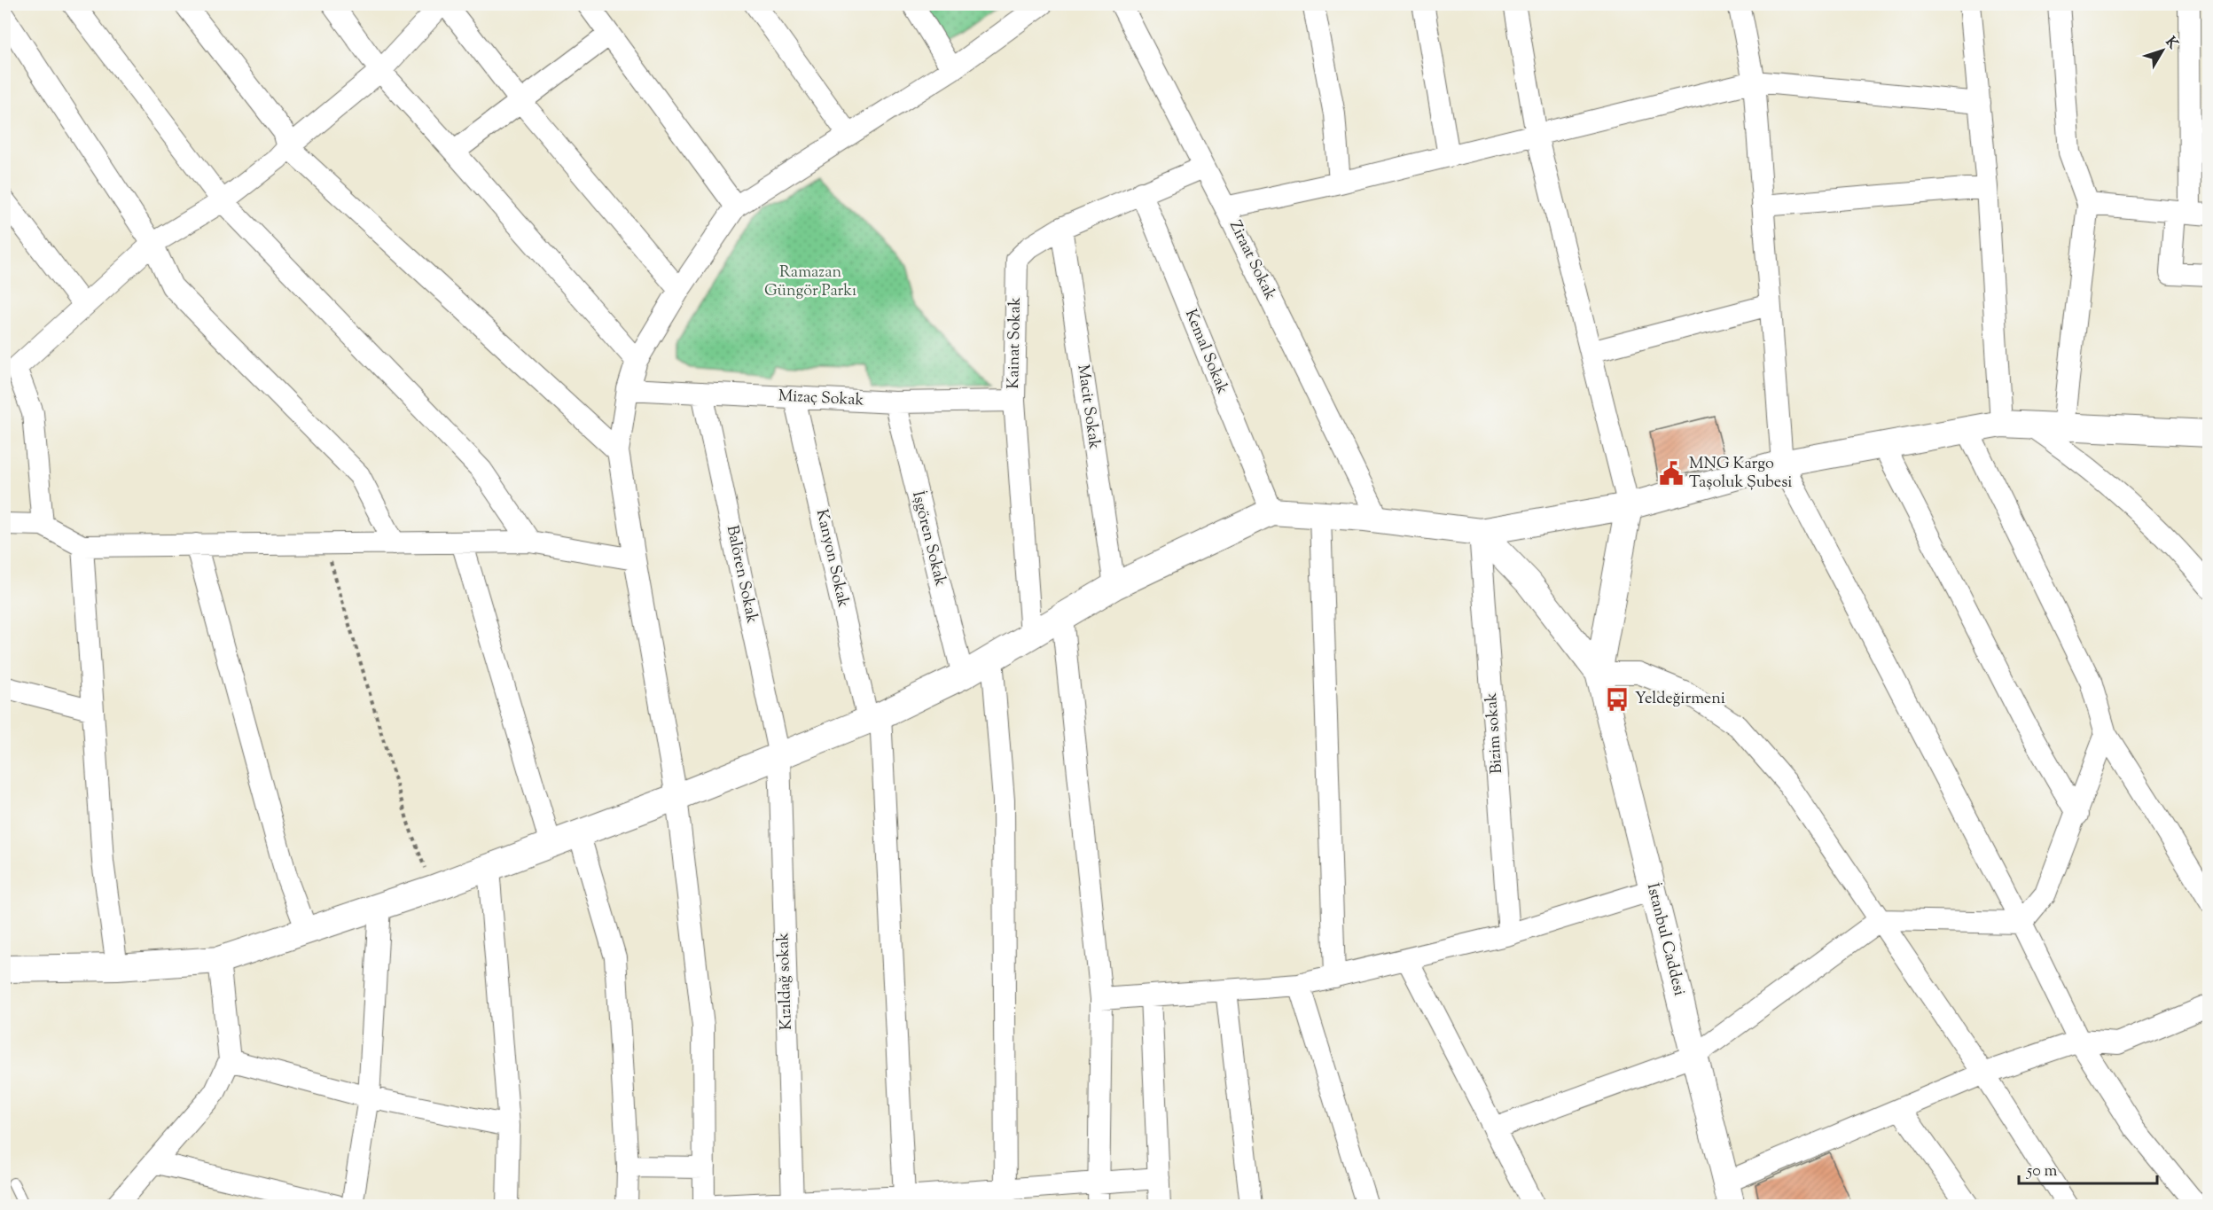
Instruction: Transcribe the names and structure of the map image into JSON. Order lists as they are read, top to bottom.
{
  "streets": {
    "street": [
      "Ziraat Sokak",
      "Kainat Sokak",
      "Kemal Sokak",
      "Mizaç Sokak",
      "Macit Sokak",
      "İşgören Sokak",
      "Kanyon Sokak",
      "Balören Sokak",
      "Bizim sokak",
      "İstanbul Caddesi",
      "Kızıldağ sokak"
    ]
  },
  "crossings": [
    ["Ziraat Sokak", "Kainat Sokak"],
    ["Kainat Sokak", "Kemal Sokak"],
    ["Kainat Sokak", "Mizaç Sokak"],
    ["Kainat Sokak", "Macit Sokak"],
    ["Mizaç Sokak", "İşgören Sokak"],
    ["Mizaç Sokak", "Kanyon Sokak"],
    ["Mizaç Sokak", "Balören Sokak"],
    ["Balören Sokak", "Kızıldağ sokak"]
  ],
  "parks": ["Ramazan Güngör Parkı"],
  "places": {
    "public building": ["MNG Kargo Taşoluk Şubesi"],
    "bus stop": ["Yeldeğirmeni"]
  },
  "scale_bar": "50 m",
  "north": "top right"
}
